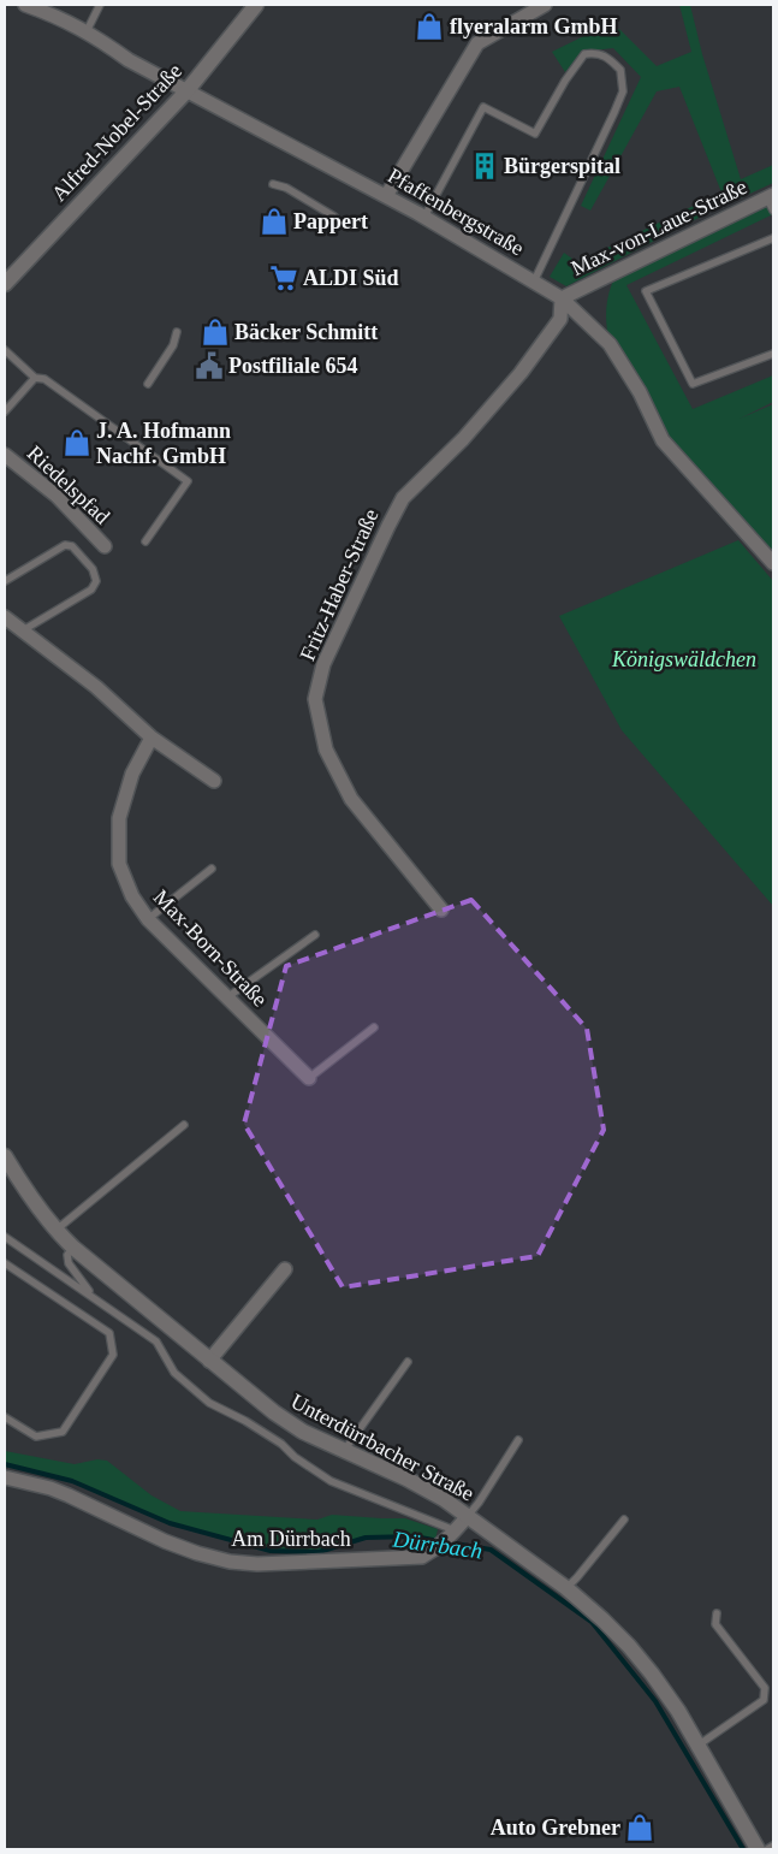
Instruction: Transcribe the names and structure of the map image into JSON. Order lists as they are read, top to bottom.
{
  "streets": {
    "street": [
      "Alfred-Nobel-Straße",
      "Pfaffenbergstraße",
      "Max-von-Laue-Straße",
      "Riedelspfad",
      "Fritz-Haber-Straße",
      "Max-Born-Straße",
      "Unterdürrbacher Straße",
      "Am Dürrbach"
    ]
  },
  "crossings": [
    ["Alfred-Nobel-Straße", "Pfaffenbergstraße"],
    ["Pfaffenbergstraße", "Max-von-Laue-Straße"],
    ["Pfaffenbergstraße", "Fritz-Haber-Straße"],
    ["Max-von-Laue-Straße", "Fritz-Haber-Straße"],
    ["Unterdürrbacher Straße", "Am Dürrbach"]
  ],
  "water": ["Dürrbach"],
  "parks": ["Königswäldchen"],
  "places": {
    "shop": [
      "flyeralarm GmbH",
      "Pappert",
      "Bäcker Schmitt",
      "J. A. Hofmann Nachf. GmbH",
      "Auto Grebner"
    ],
    "building": ["Bürgerspital"],
    "supermarket": ["ALDI Süd"],
    "public building": ["Postfiliale 654"]
  }
}
